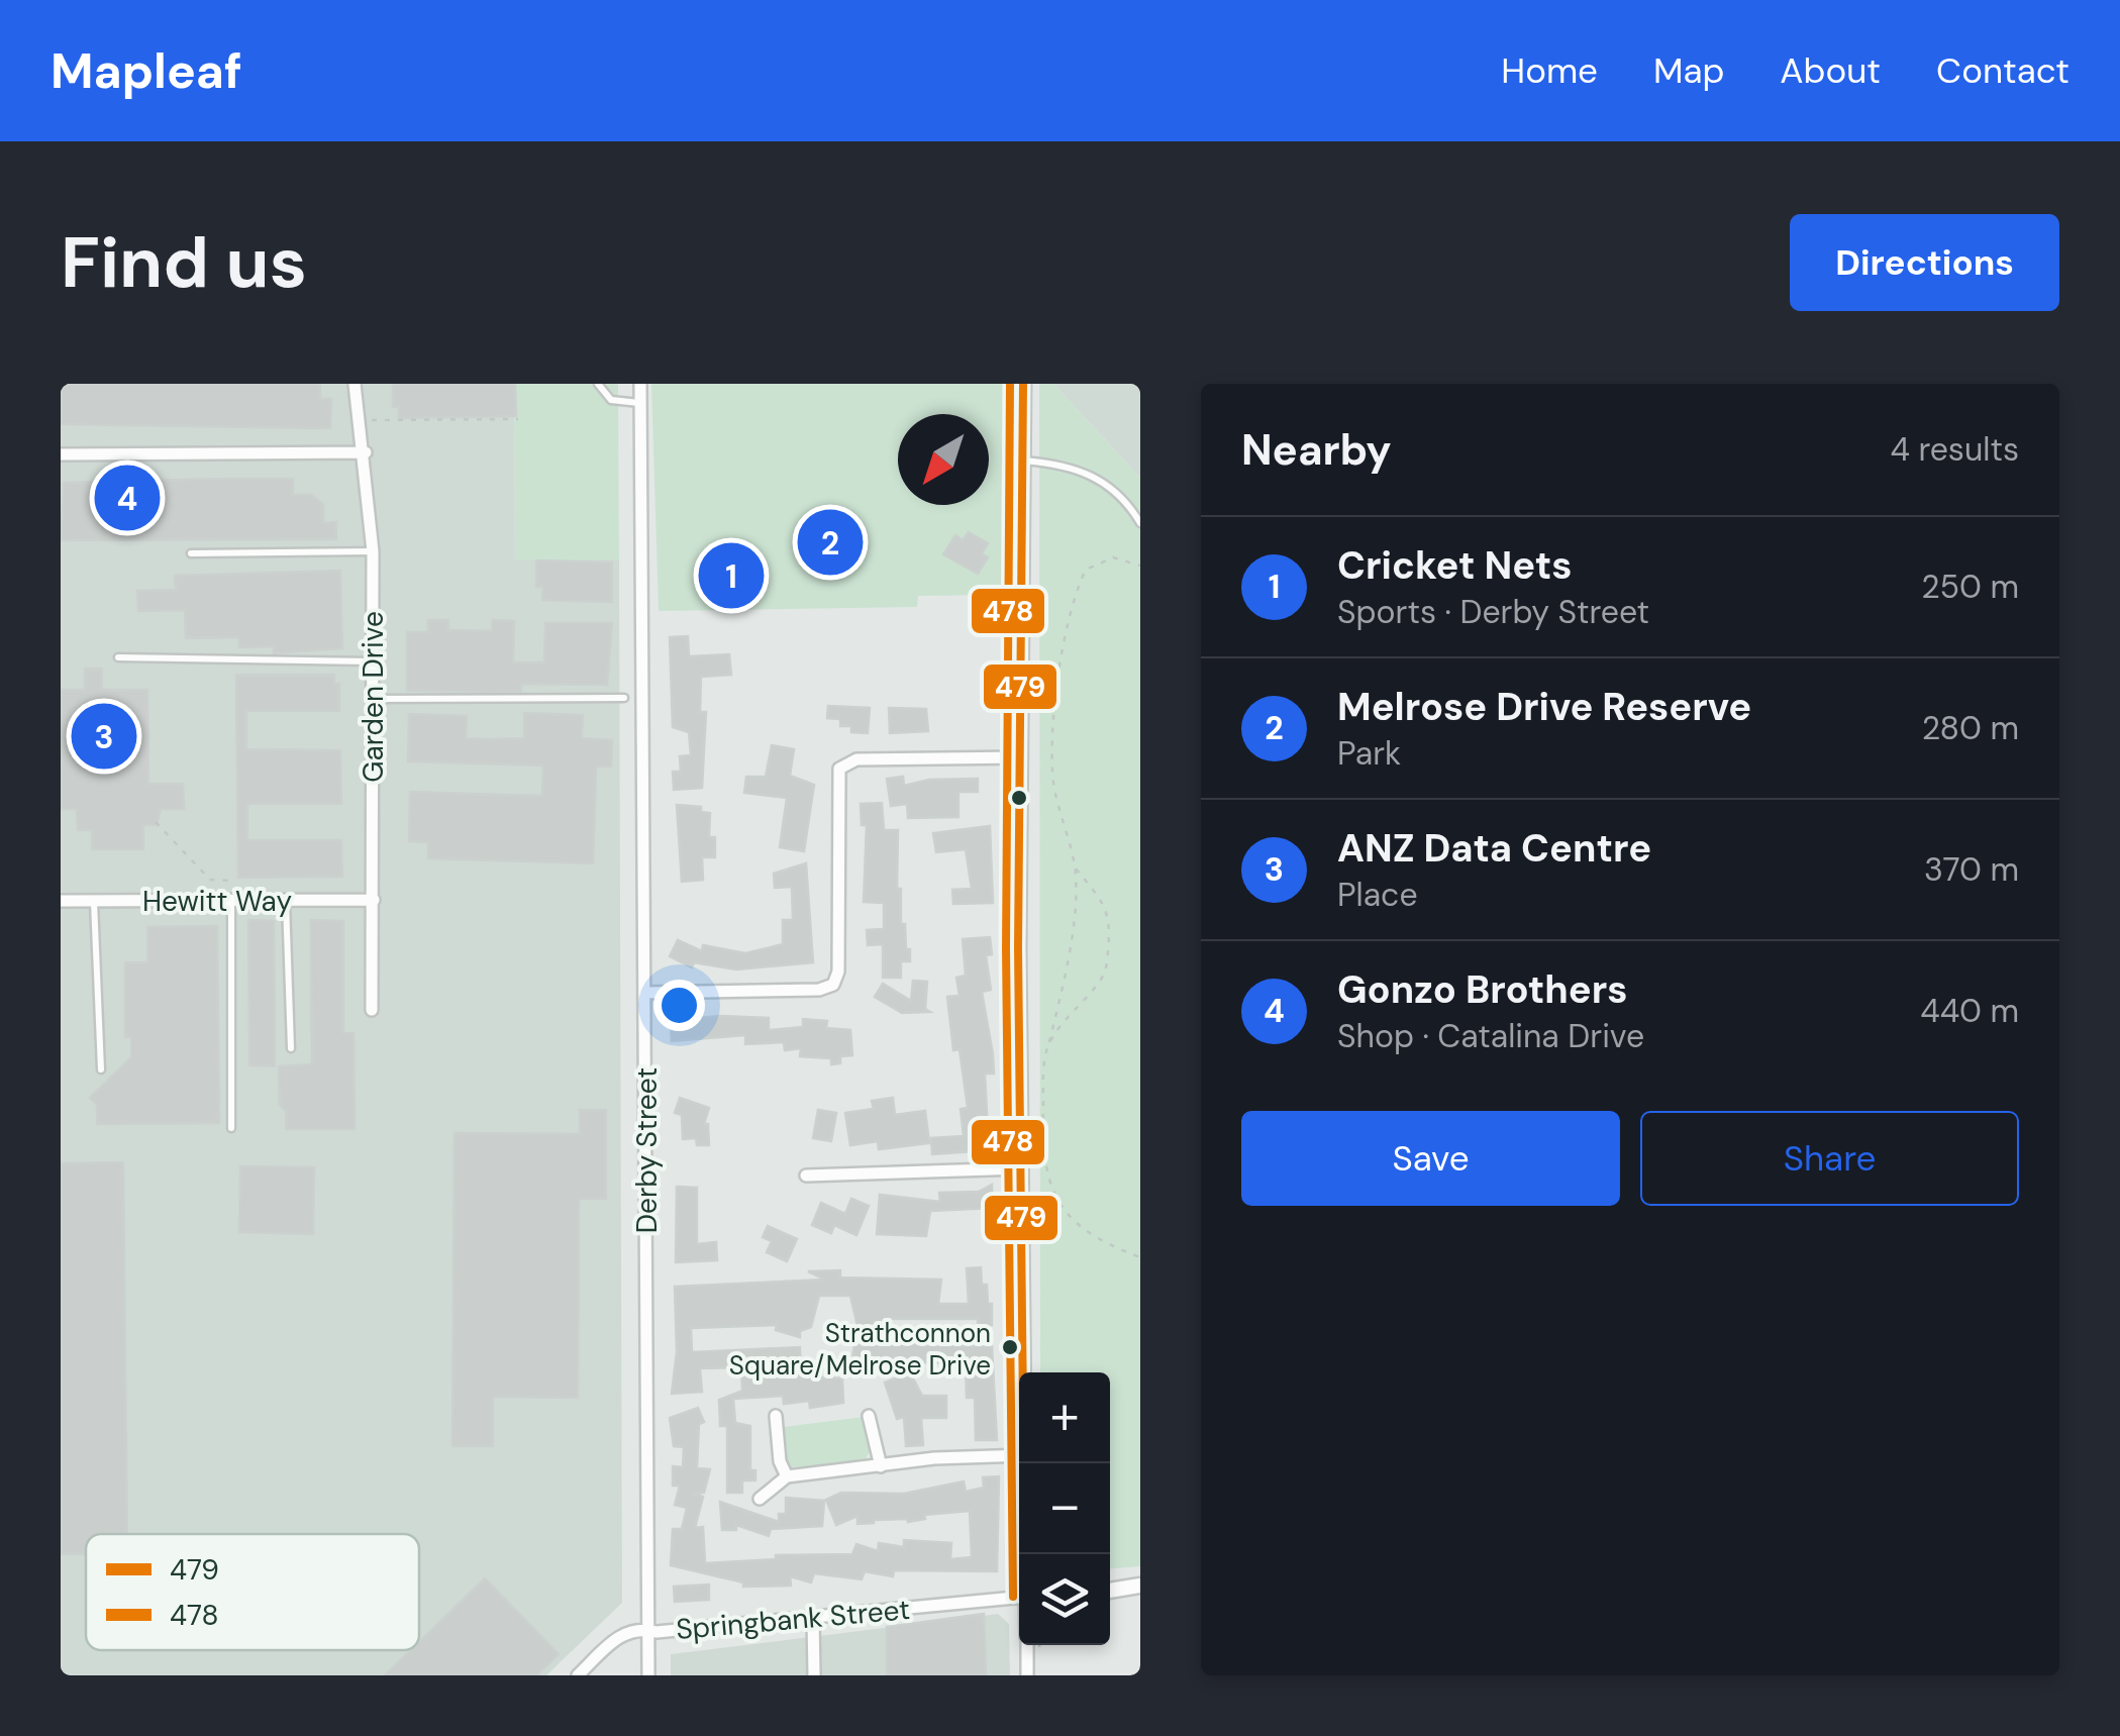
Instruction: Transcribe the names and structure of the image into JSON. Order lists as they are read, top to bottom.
{
  "streets": {
    "street": [
      "Garden Drive",
      "Hewitt Way",
      "Derby Street",
      "Springbank Street"
    ]
  },
  "crossings": [
    ["Garden Drive", "Hewitt Way"],
    ["Derby Street", "Springbank Street"]
  ],
  "places": ["Strathconnon Square/Melrose Drive"],
  "lines": ["transit line 479", "transit line 478"],
  "legend": ["479", "478"],
  "north": "bottom left",
  "page": {
    "header": "Mapleaf",
    "nav": [
      "Home",
      "Map",
      "About",
      "Contact"
    ],
    "buttons": [
      "Directions",
      ["Save", "Share"]
    ],
    "title": "Find us",
    "heading": ["Nearby", "4 results"],
    "pins": [
      "4",
      "2",
      "1",
      "3"
    ],
    "list": [
      {
        "mark": "1",
        "name": "Cricket Nets",
        "note": "Sports · Derby Street",
        "value": "250 m"
      },
      {
        "mark": "2",
        "name": "Melrose Drive Reserve",
        "note": "Park",
        "value": "280 m"
      },
      {
        "mark": "3",
        "name": "ANZ Data Centre",
        "note": "Place",
        "value": "370 m"
      },
      {
        "mark": "4",
        "name": "Gonzo Brothers",
        "note": "Shop · Catalina Drive",
        "value": "440 m"
      }
    ],
    "map_buttons": ["+", "−"]
  }
}
